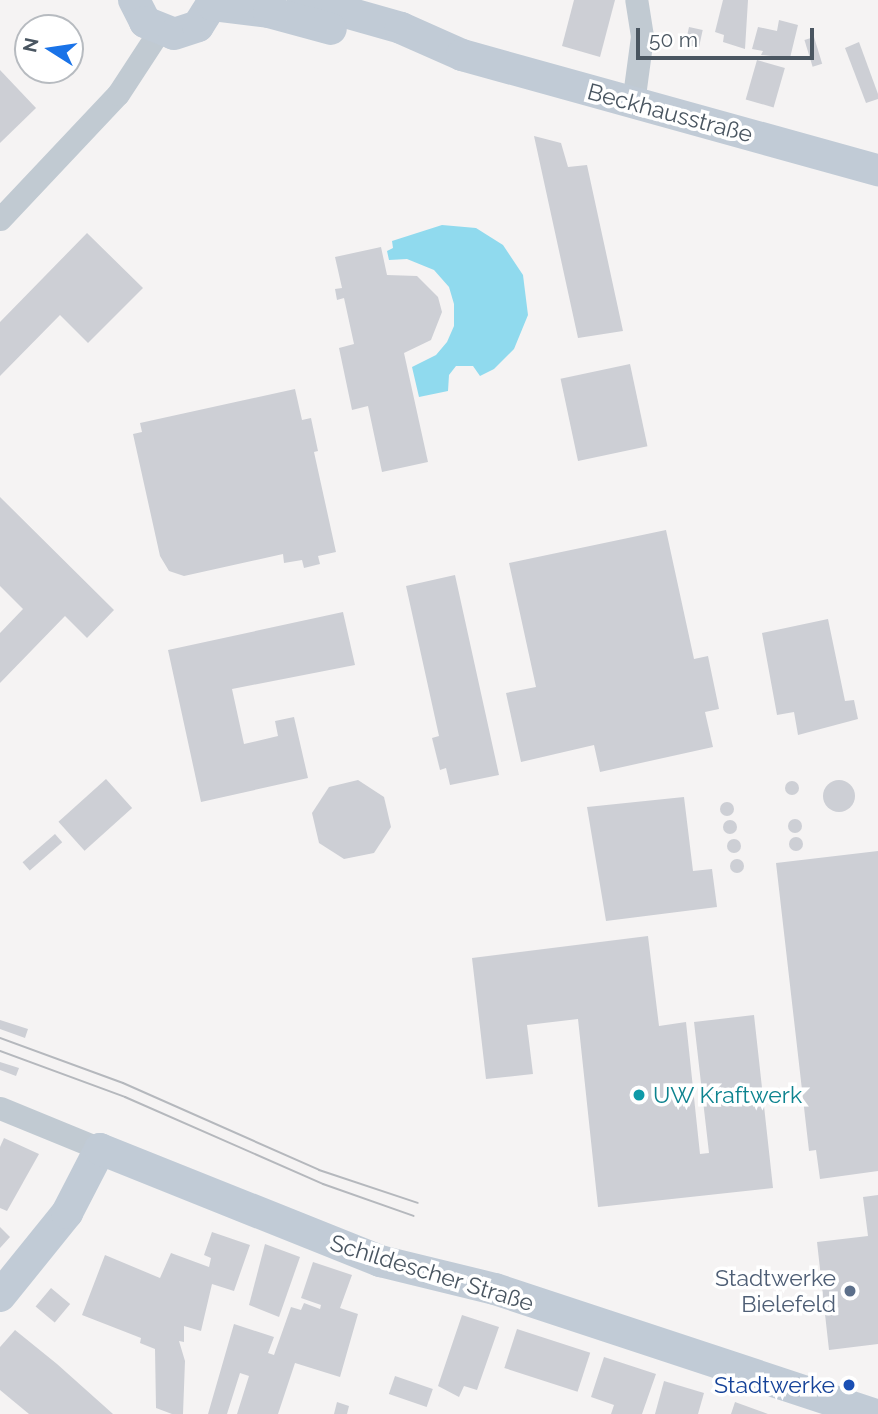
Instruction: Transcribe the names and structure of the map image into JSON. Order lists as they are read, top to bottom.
{
  "streets": {
    "street": ["Beckhausstraße", "Schildescher Straße"]
  },
  "places": ["UW Kraftwerk", "Stadtwerke Bielefeld", "Stadtwerke"],
  "scale_bar": "50 m",
  "north": "left"
}
